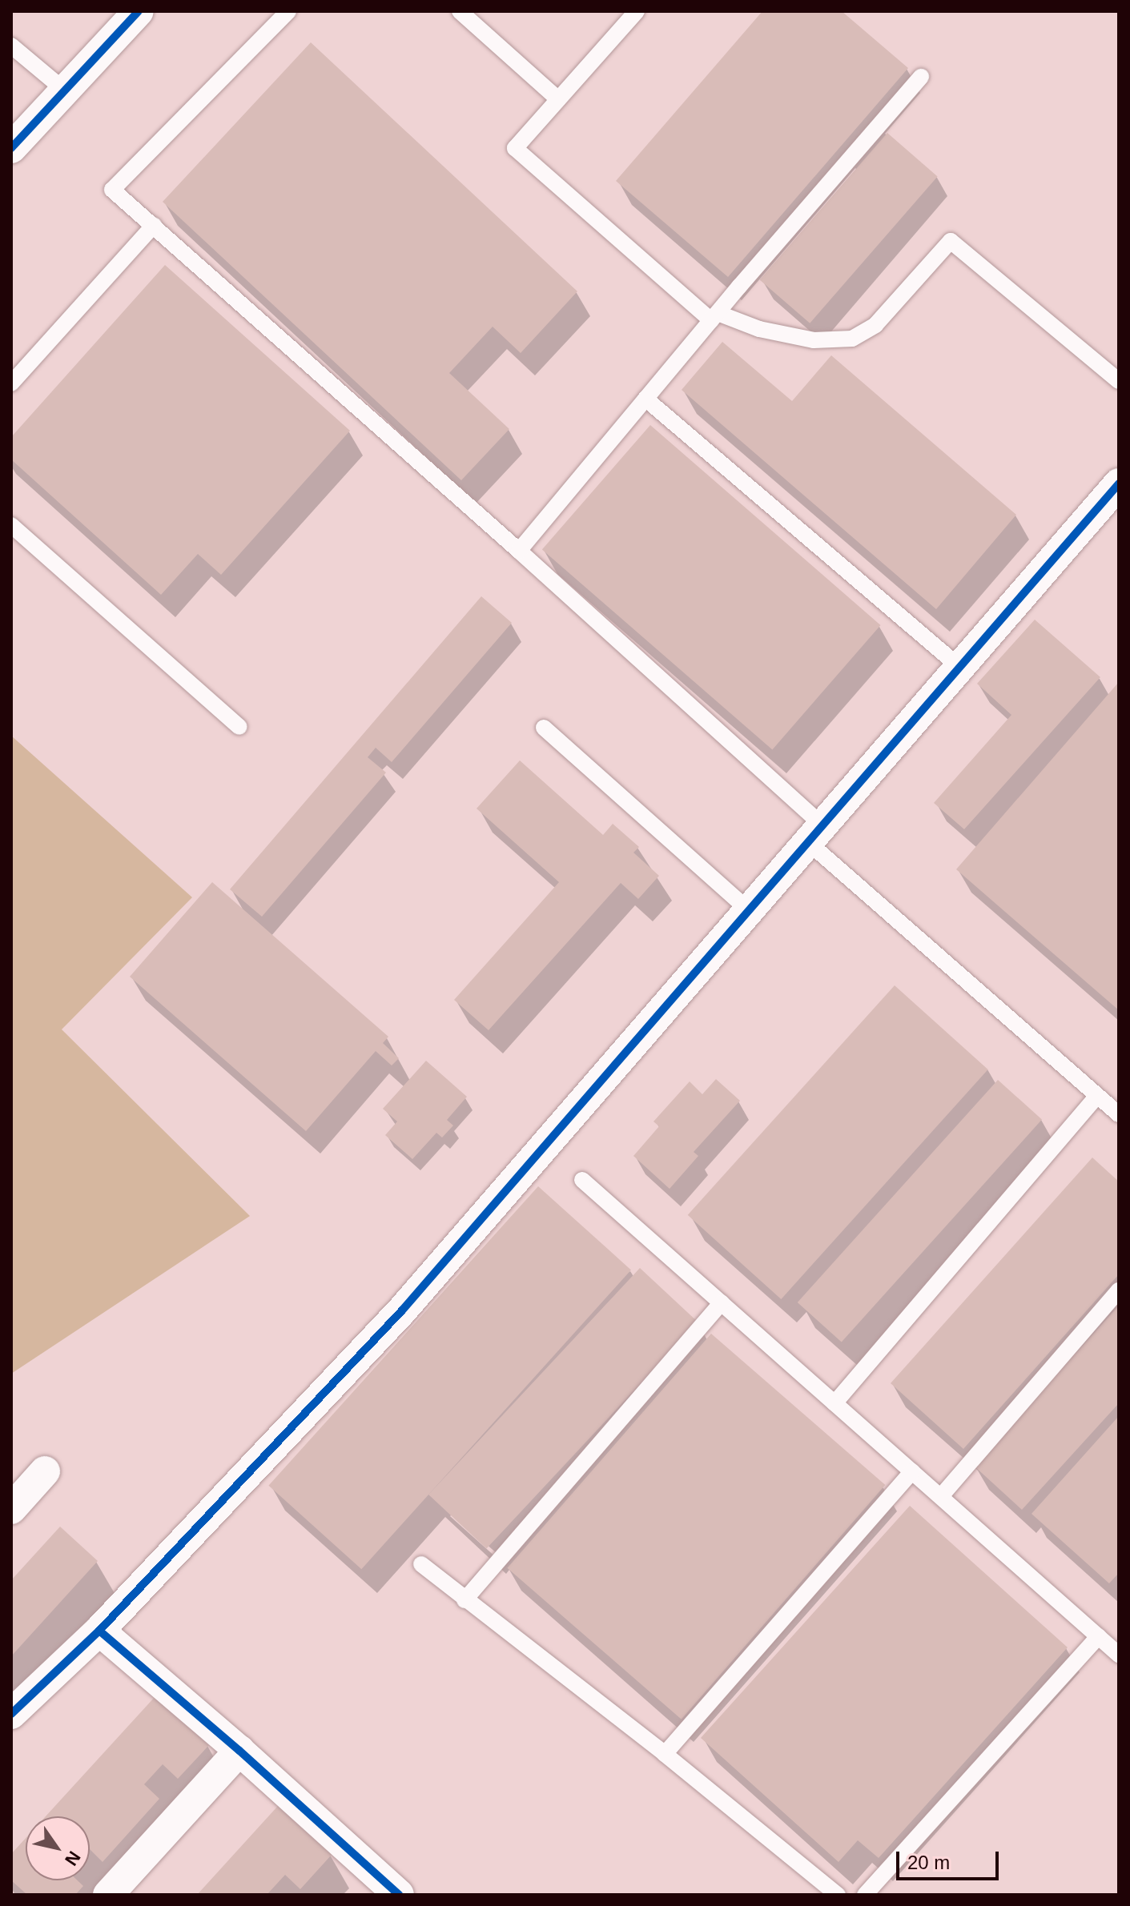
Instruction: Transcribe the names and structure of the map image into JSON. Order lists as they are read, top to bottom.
{
  "scale_bar": "20 m",
  "north": "bottom right"
}
